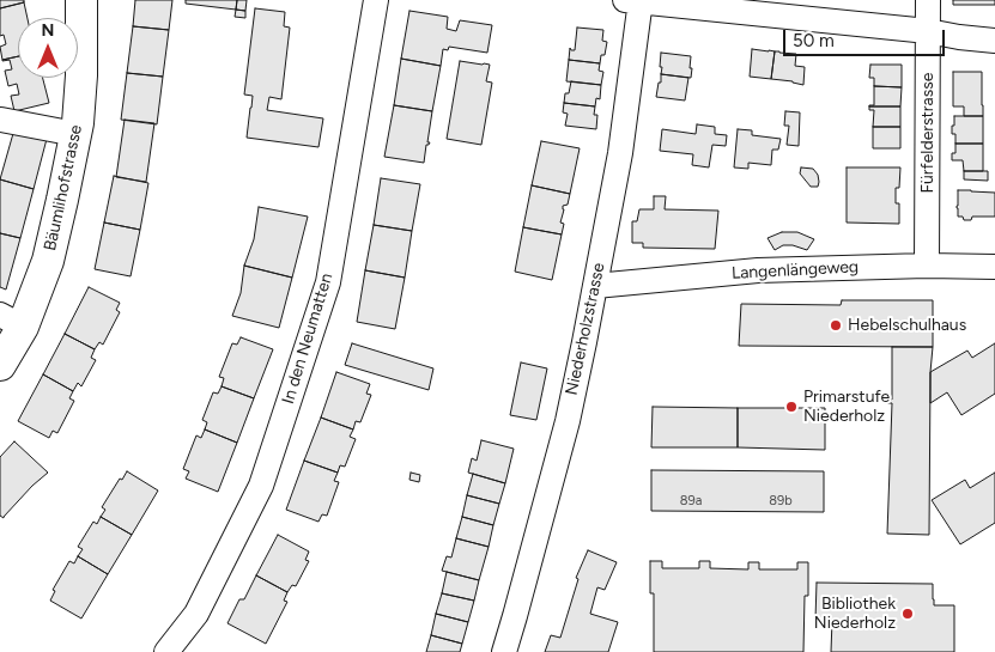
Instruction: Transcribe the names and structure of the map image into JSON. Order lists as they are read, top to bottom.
{
  "streets": {
    "main road": ["Bäumlihofstrasse"],
    "street": [
      "Fürfelderstrasse",
      "Langenlängeweg",
      "Niederholzstrasse",
      "In den Neumatten"
    ]
  },
  "crossings": [
    ["Fürfelderstrasse", "Langenlängeweg"],
    ["Langenlängeweg", "Niederholzstrasse"]
  ],
  "places": ["Hebelschulhaus", "Primarstufe Niederholz", "Bibliothek Niederholz"],
  "house_numbers": ["89a", "89b"],
  "scale_bar": "50 m",
  "north": "top"
}
